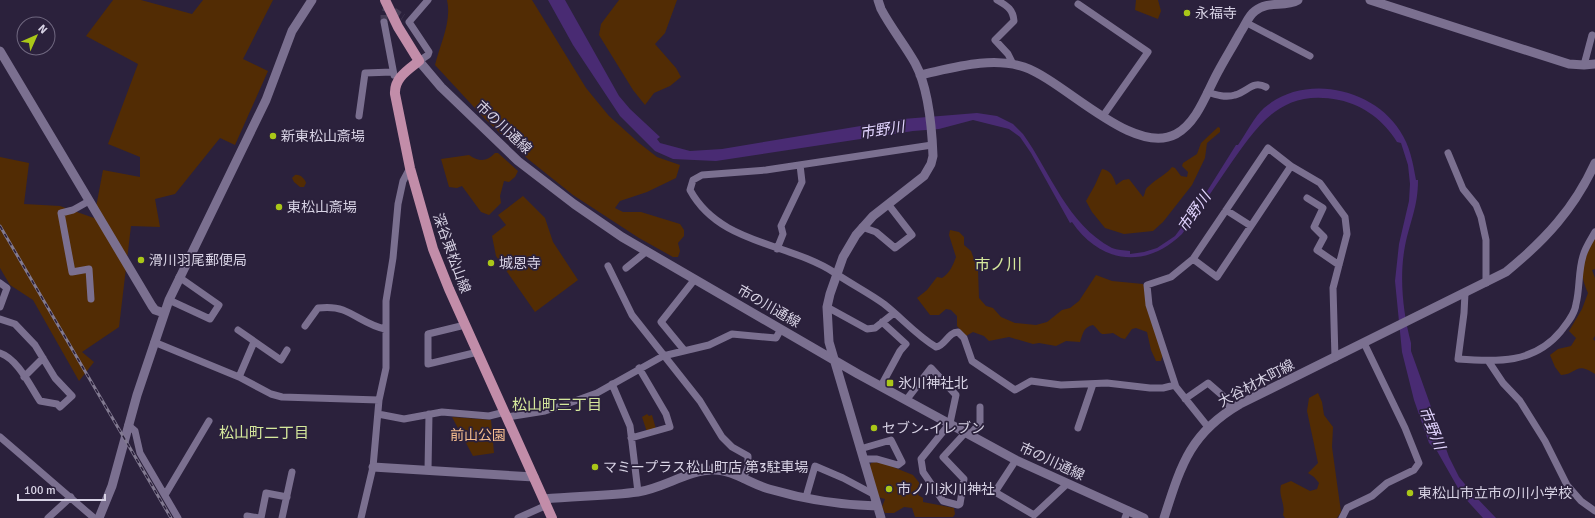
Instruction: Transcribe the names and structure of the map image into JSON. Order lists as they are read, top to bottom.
{
  "streets": {
    "main road": ["深谷東松山線"],
    "street": ["市の川通線", "大谷材木町線"]
  },
  "districts": ["市ノ川", "松山町三丁目", "松山町二丁目"],
  "water": ["市野川"],
  "parks": ["前山公園"],
  "places": {
    "other": [
      "永福寺",
      "新東松山斎場",
      "東松山斎場",
      "滑川羽尾郵便局",
      "城恩寺",
      "セブン-イレブン",
      "マミープラス松山町店 第3駐車場",
      "市ノ川氷川神社",
      "東松山市立市の川小学校"
    ],
    "transit": ["氷川神社北"]
  },
  "scale_bar": "100 m",
  "north": "top right"
}
